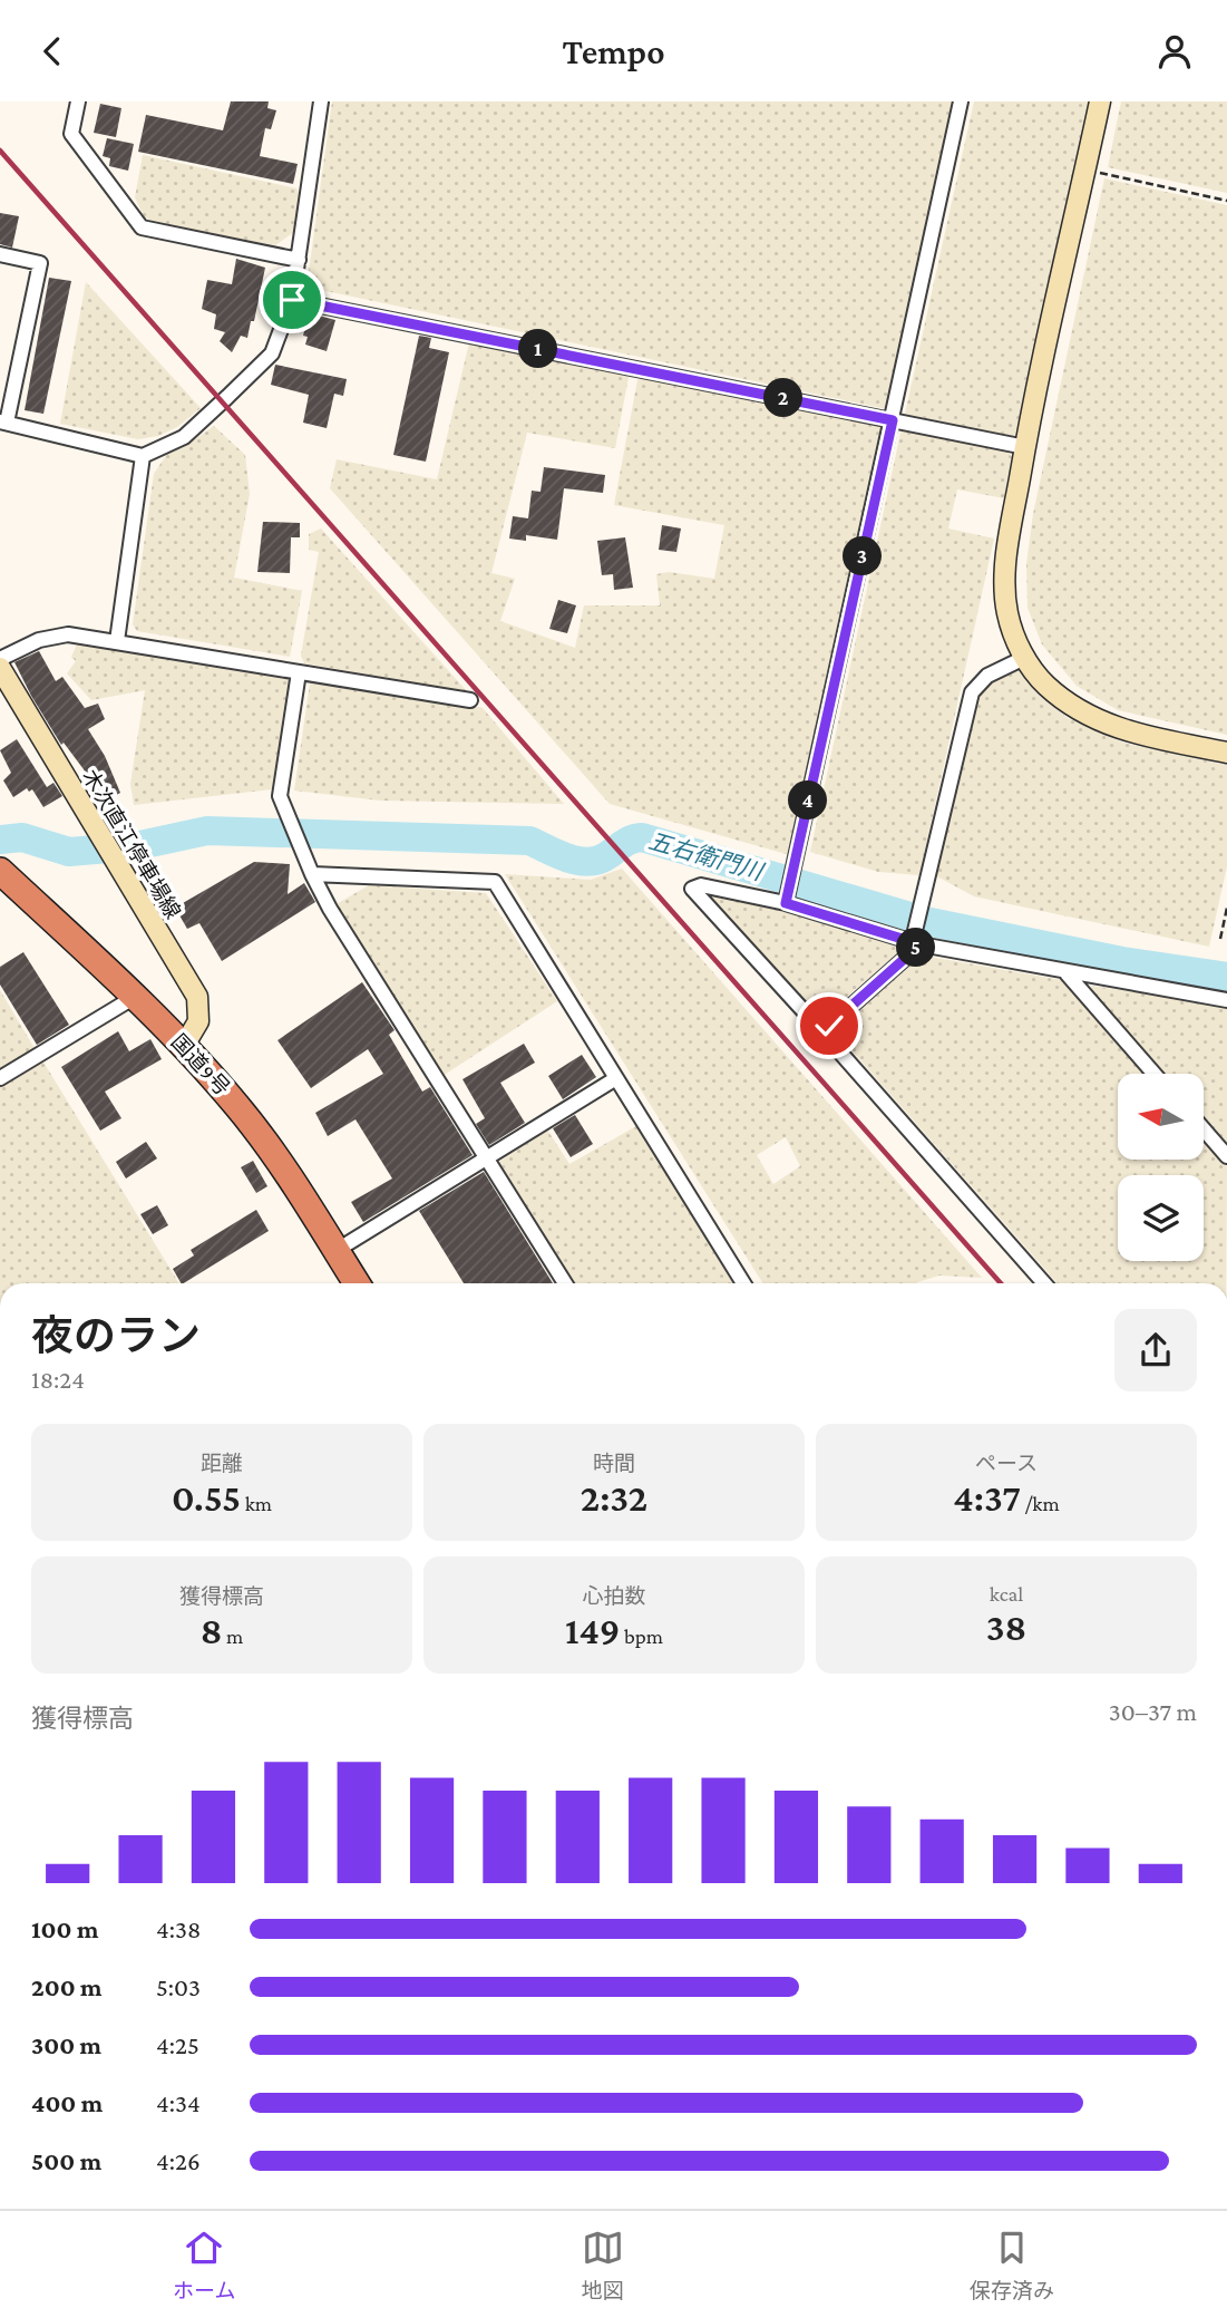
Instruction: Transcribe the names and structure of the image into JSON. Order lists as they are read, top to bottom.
{
  "streets": {
    "highway": ["国道9号"],
    "street": ["木次直江停車場線"]
  },
  "crossings": [
    ["木次直江停車場線", "国道9号"]
  ],
  "water": ["五右衛門川"],
  "north": "left",
  "page": {
    "header": "Tempo",
    "pins": [
      "1",
      "2",
      "3",
      "4",
      "5"
    ],
    "heading": ["夜のラン", "18:24"],
    "stats": [
      ["距離", "0.55 km"],
      ["時間", "2:32"],
      ["ペース", "4:37 /km"],
      ["獲得標高", "8 m"],
      ["心拍数", "149 bpm"],
      ["kcal", "38"]
    ],
    "chart": ["獲得標高", "30–37 m"],
    "list": [
      {
        "name": "100 m",
        "note": "4:38"
      },
      {
        "name": "200 m",
        "note": "5:03"
      },
      {
        "name": "300 m",
        "note": "4:25"
      },
      {
        "name": "400 m",
        "note": "4:34"
      },
      {
        "name": "500 m",
        "note": "4:26"
      }
    ],
    "tabs": ["ホーム", "地図", "保存済み"]
  }
}
